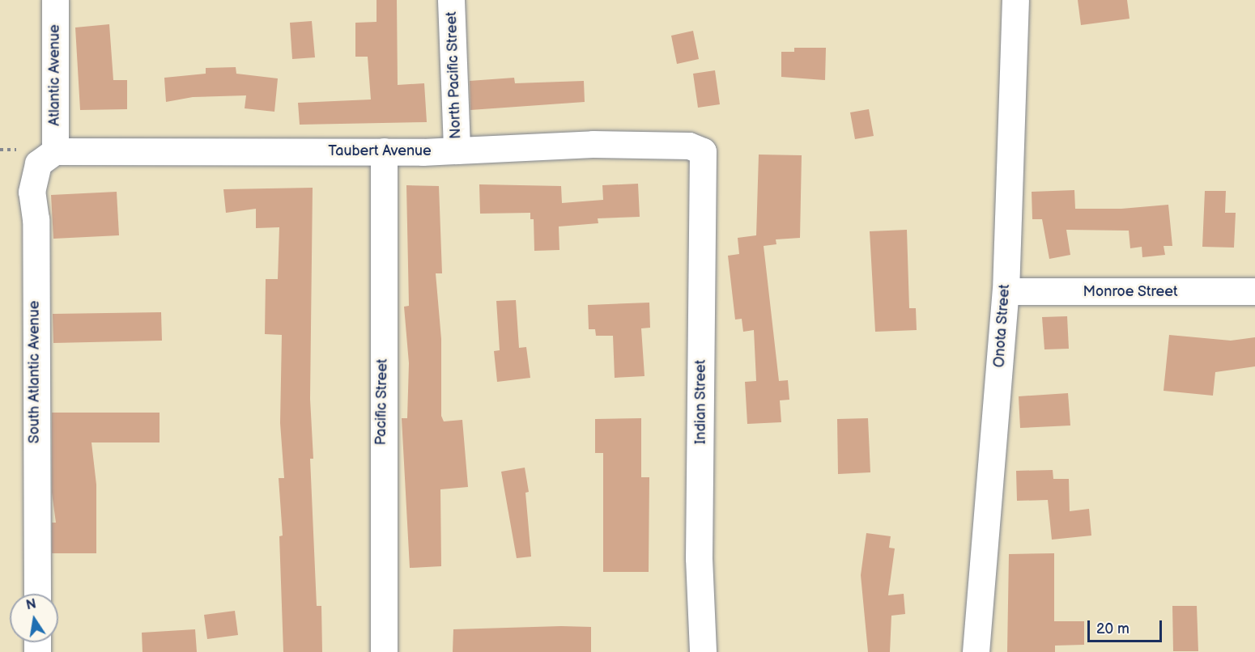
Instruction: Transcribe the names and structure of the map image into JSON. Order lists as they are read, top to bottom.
{
  "streets": {
    "street": [
      "Atlantic Avenue",
      "North Pacific Street",
      "Taubert Avenue",
      "Monroe Street",
      "Onota Street",
      "South Atlantic Avenue",
      "Pacific Street",
      "Indian Street"
    ]
  },
  "crossings": [
    ["Atlantic Avenue", "Taubert Avenue"],
    ["Atlantic Avenue", "South Atlantic Avenue"],
    ["North Pacific Street", "Taubert Avenue"],
    ["Taubert Avenue", "South Atlantic Avenue"],
    ["Taubert Avenue", "Pacific Street"],
    ["Taubert Avenue", "Indian Street"],
    ["Monroe Street", "Onota Street"]
  ],
  "scale_bar": "20 m",
  "north": "top"
}
